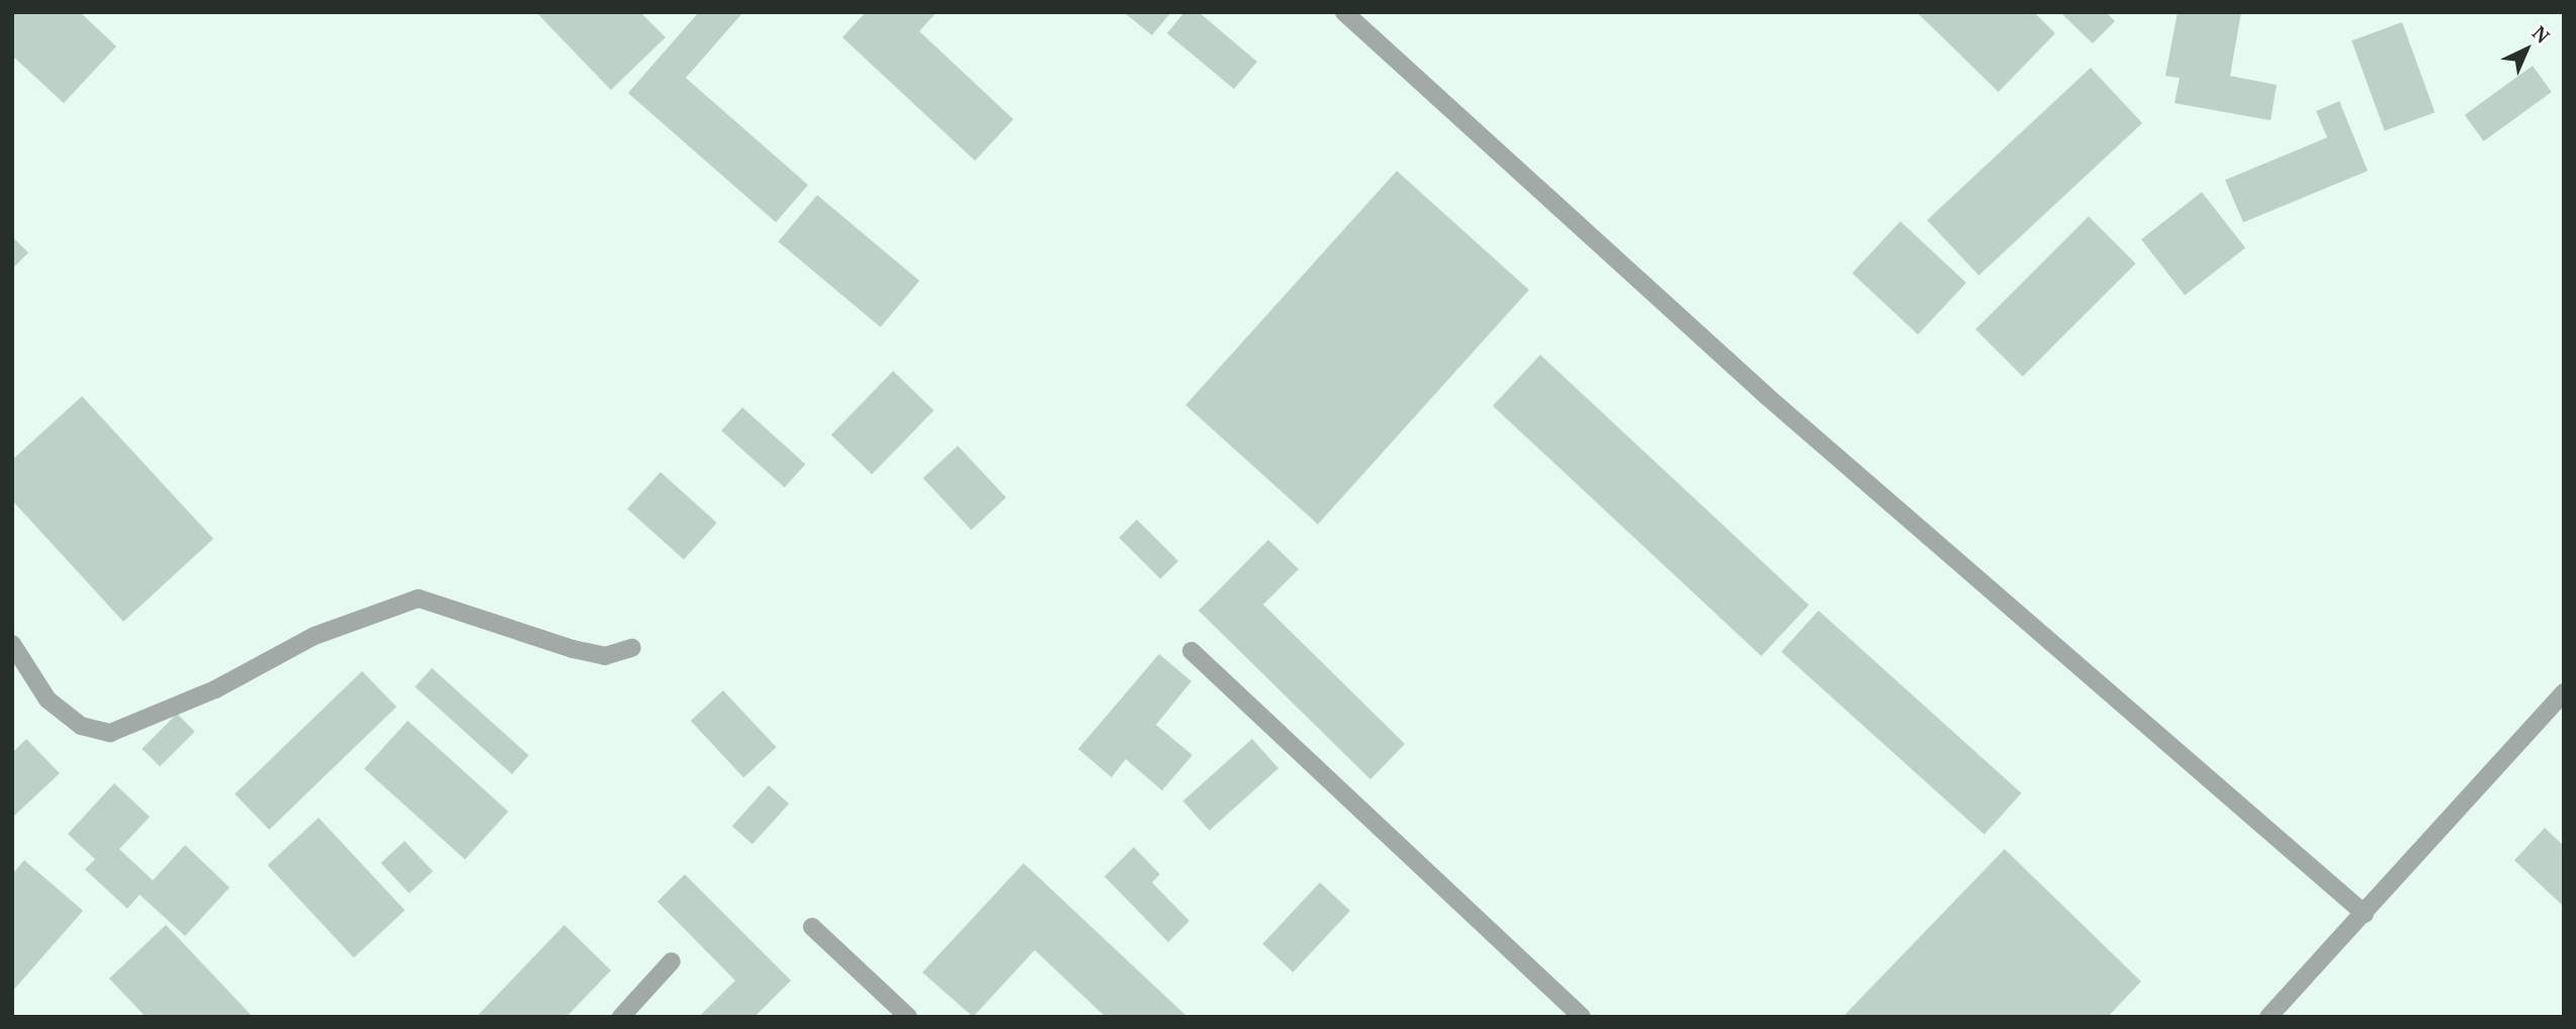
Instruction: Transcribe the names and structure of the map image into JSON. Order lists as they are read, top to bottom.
{
  "north": "top right"
}
